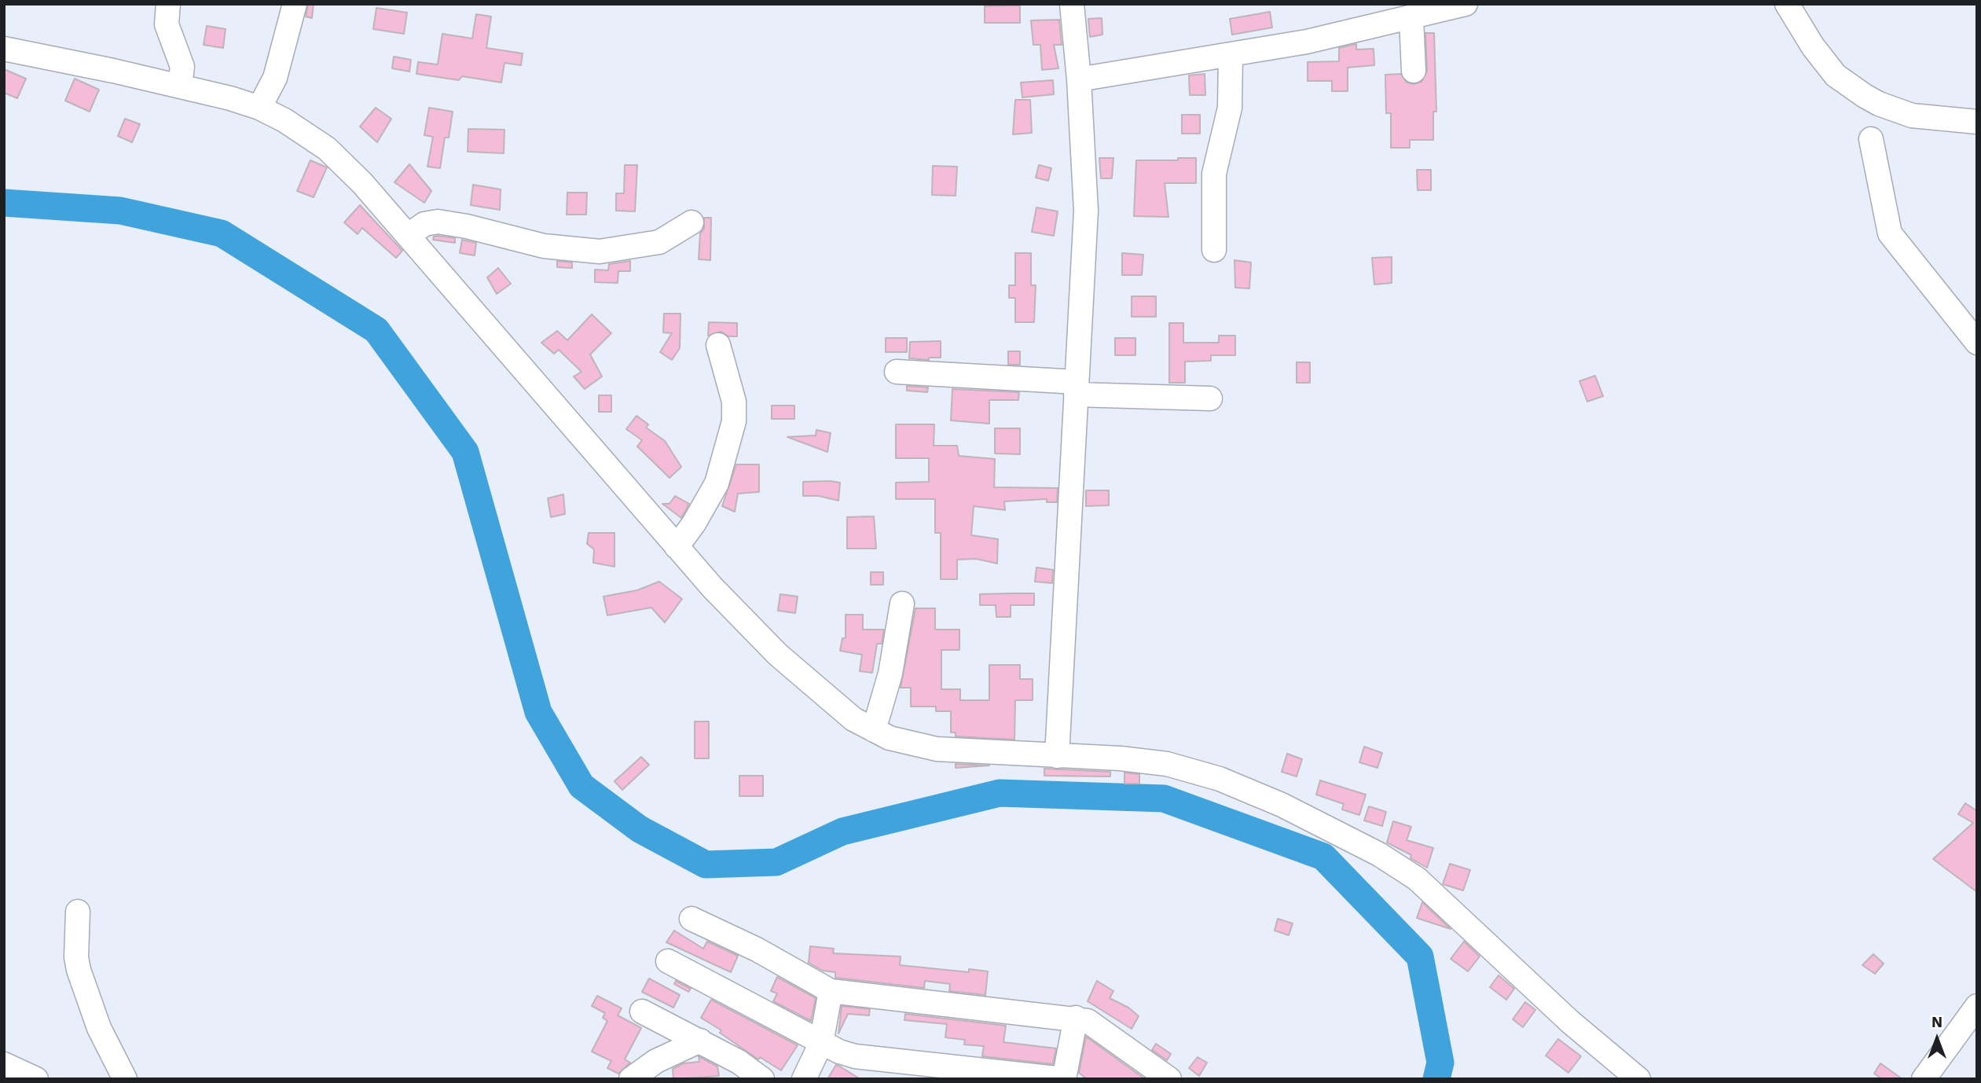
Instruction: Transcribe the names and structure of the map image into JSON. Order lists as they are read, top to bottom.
{
  "north": "top"
}
